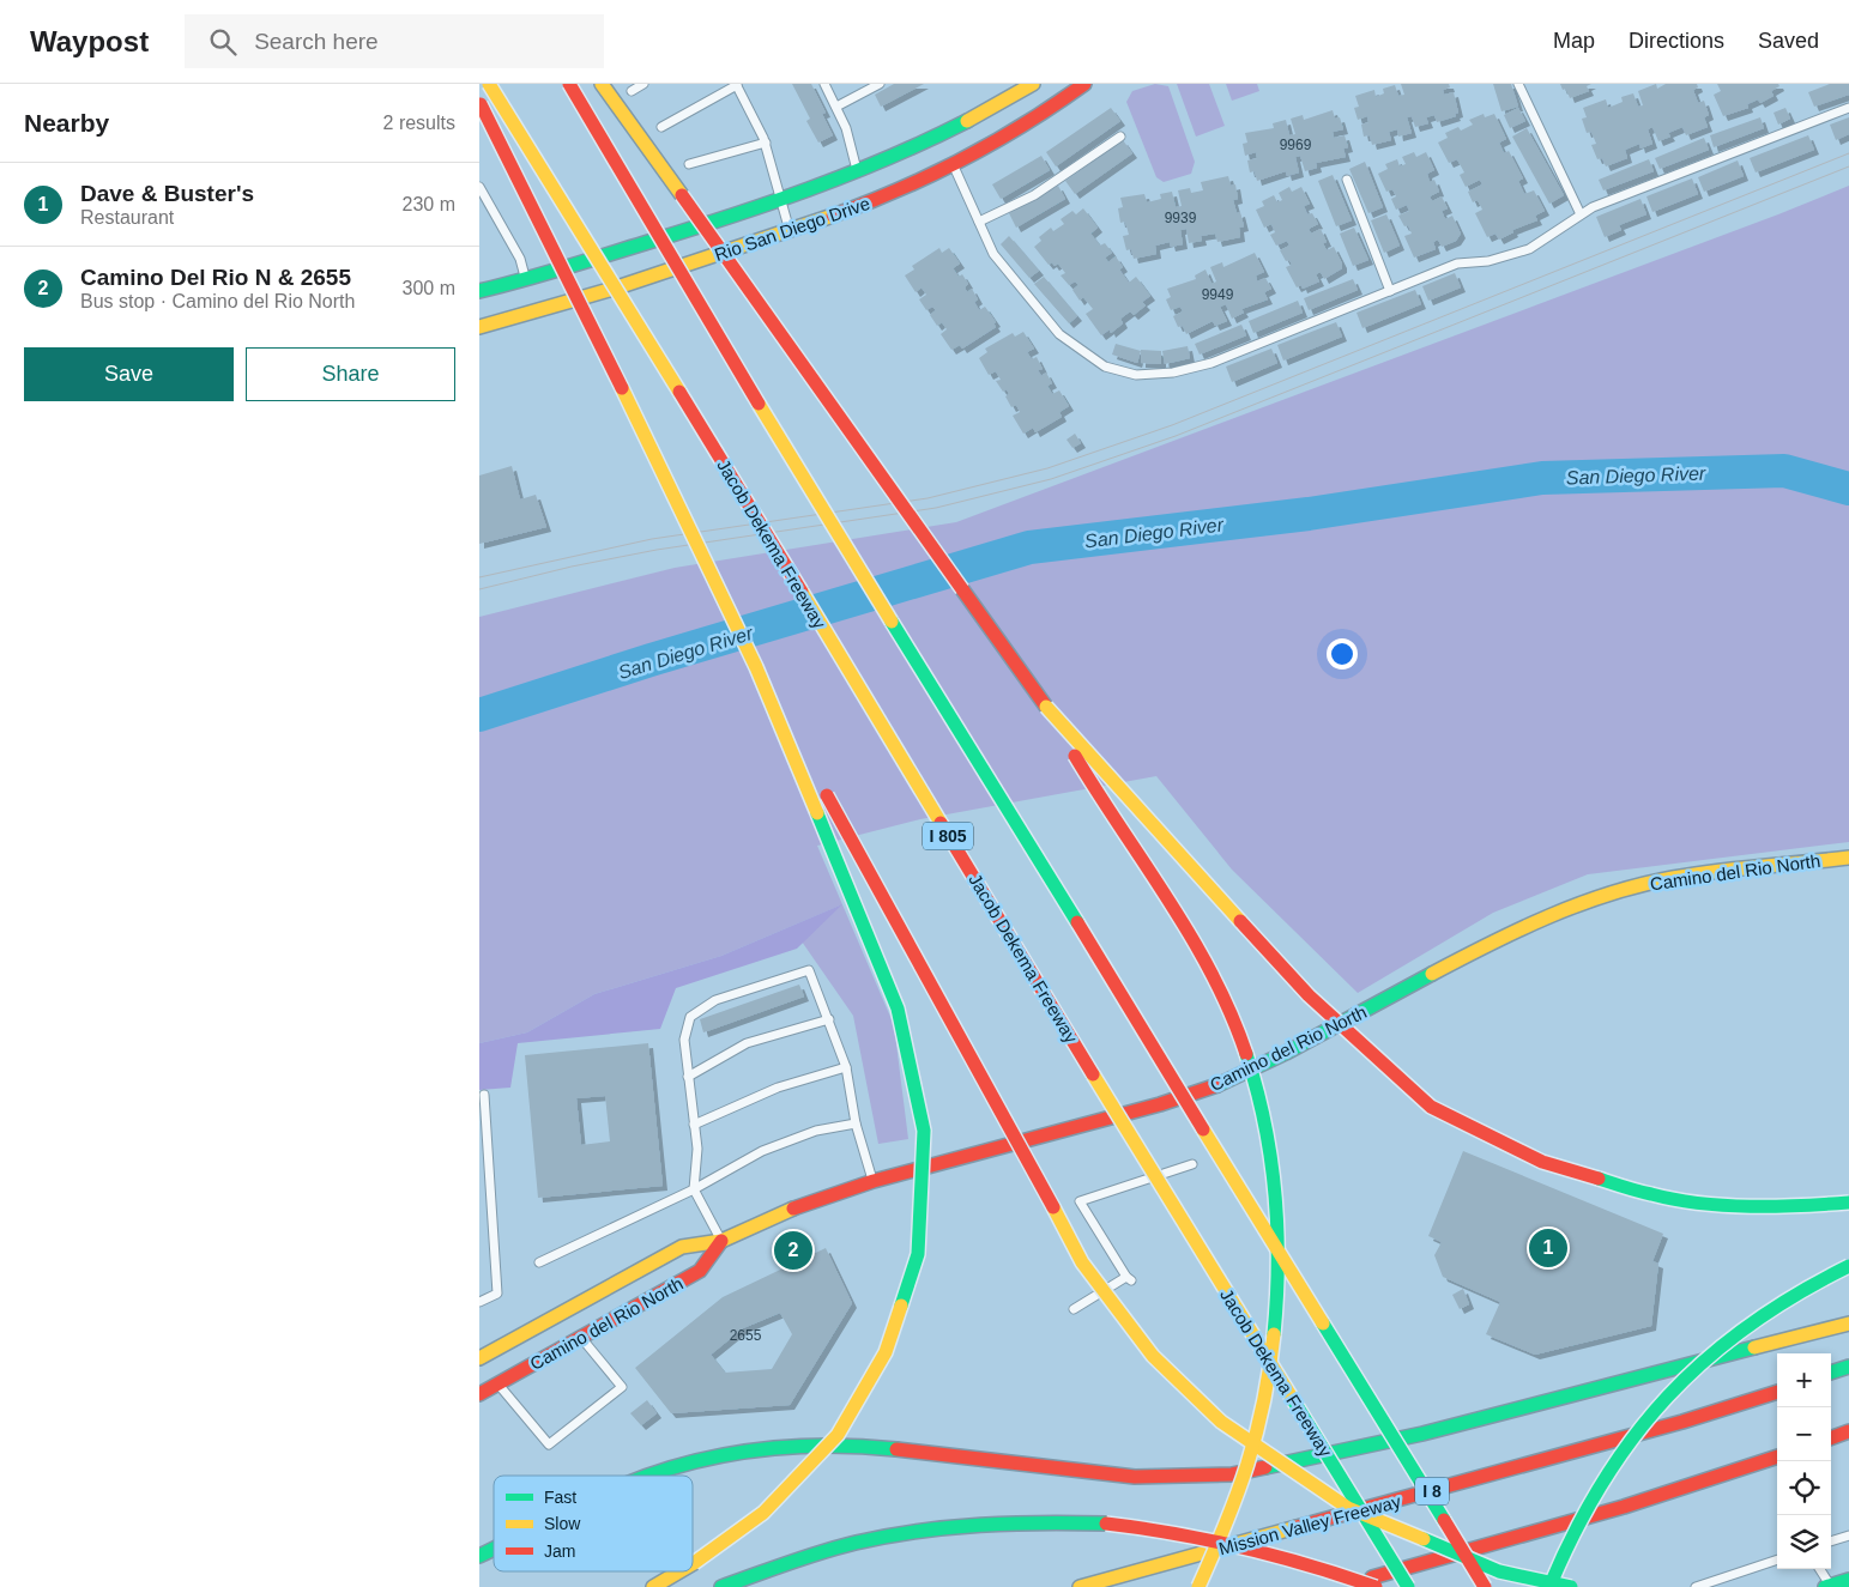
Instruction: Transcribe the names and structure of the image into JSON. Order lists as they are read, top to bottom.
{
  "streets": {
    "main road": [
      "Rio San Diego Drive",
      "Jacob Dekema Freeway",
      "I 805",
      "Camino del Rio North",
      "I 8",
      "Mission Valley Freeway"
    ]
  },
  "water": ["San Diego River"],
  "house_numbers": [
    "9969",
    "9939",
    "9949",
    "2655"
  ],
  "legend": ["Fast", "Slow", "Jam"],
  "page": {
    "header": "Waypost",
    "search": "Search here",
    "nav": ["Map", "Directions", "Saved"],
    "heading": ["Nearby", "2 results"],
    "list": [
      {
        "mark": "1",
        "name": "Dave & Buster's",
        "note": "Restaurant",
        "value": "230 m"
      },
      {
        "mark": "2",
        "name": "Camino Del Rio N & 2655",
        "note": "Bus stop · Camino del Rio North",
        "value": "300 m"
      }
    ],
    "buttons": ["Save", "Share"],
    "pins": ["1", "2"],
    "map_buttons": ["+", "−"]
  }
}
